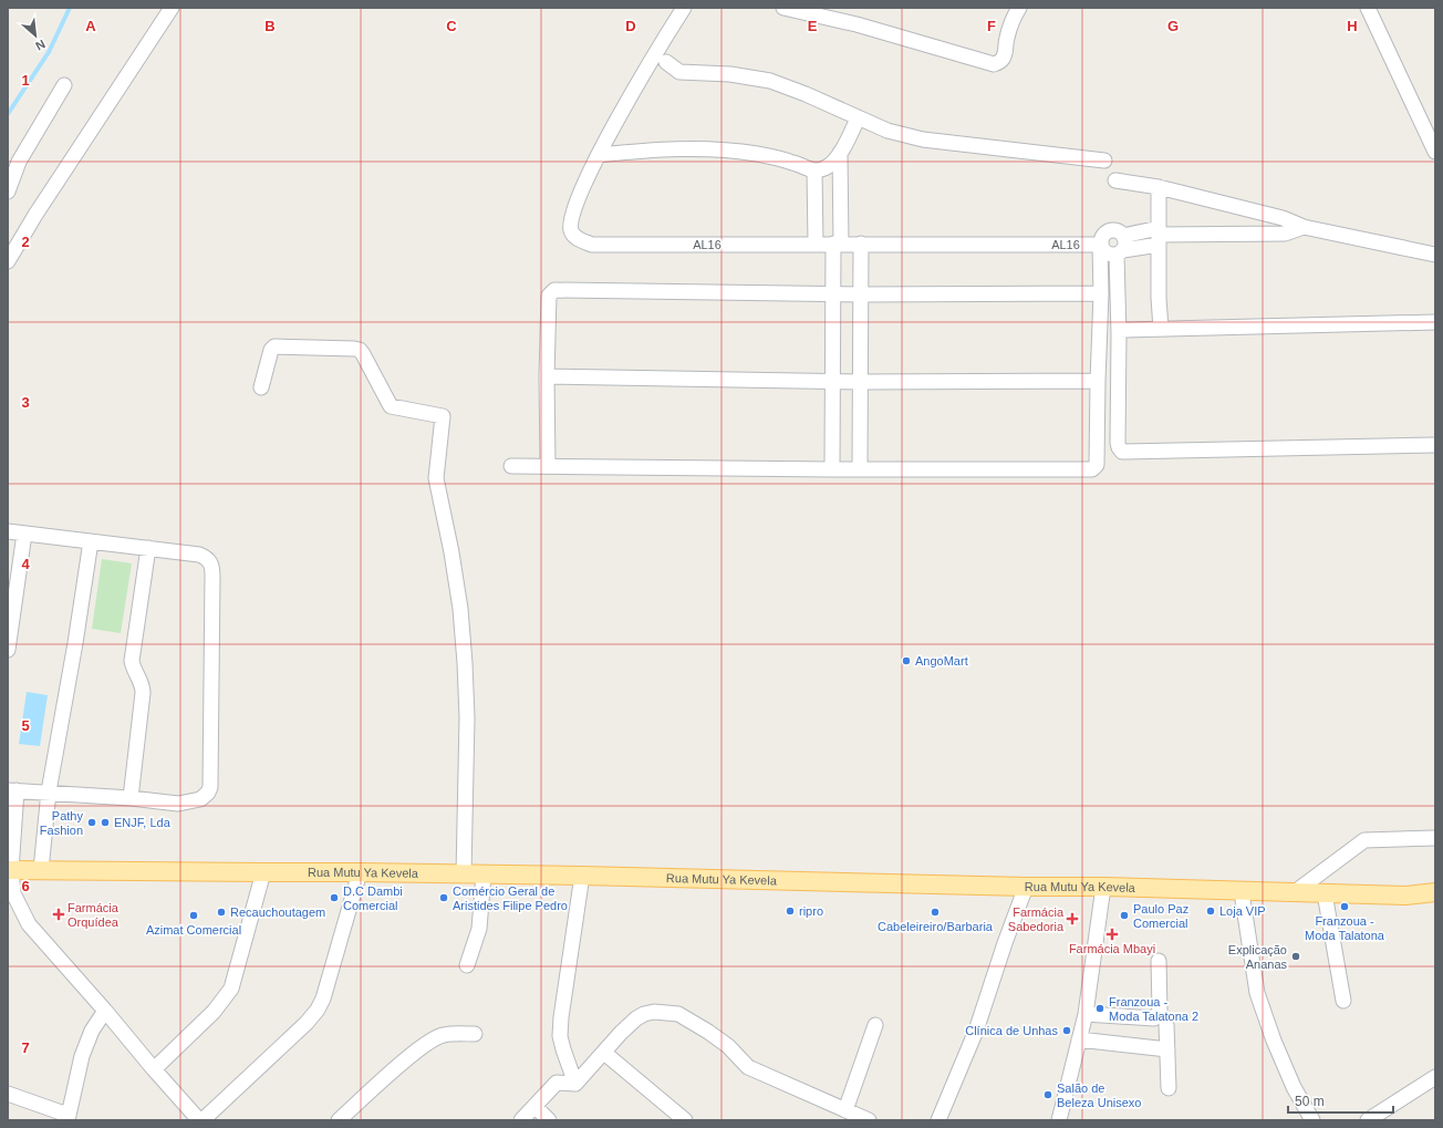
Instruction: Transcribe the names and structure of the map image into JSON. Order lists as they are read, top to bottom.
{
  "streets": {
    "main road": ["Rua Mutu Ya Kevela"],
    "street": ["AL16"]
  },
  "places": {
    "other": [
      "AngoMart",
      "Pathy Fashion",
      "ENJF, Lda",
      "D.C Dambi Comercial",
      "Comércio Geral de Aristides Filipe Pedro",
      "Franzoua - Moda Talatona",
      "ripro",
      "Loja VIP",
      "Recauchoutagem",
      "Cabeleireiro/Barbaria",
      "Azimat Comercial",
      "Paulo Paz Comercial",
      "Explicação Ananas",
      "Franzoua - Moda Talatona 2",
      "Clínica de Unhas",
      "Salão de Beleza Unisexo"
    ],
    "health": ["Farmácia Orquídea", "Farmácia Sabedoria", "Farmácia Mbayi"]
  },
  "scale_bar": "50 m",
  "north": "bottom right",
  "grid": {
    "columns": [
      "A",
      "B",
      "C",
      "D",
      "E",
      "F",
      "G",
      "H"
    ],
    "rows": [
      "1",
      "2",
      "3",
      "4",
      "5",
      "6",
      "7"
    ]
  }
}
